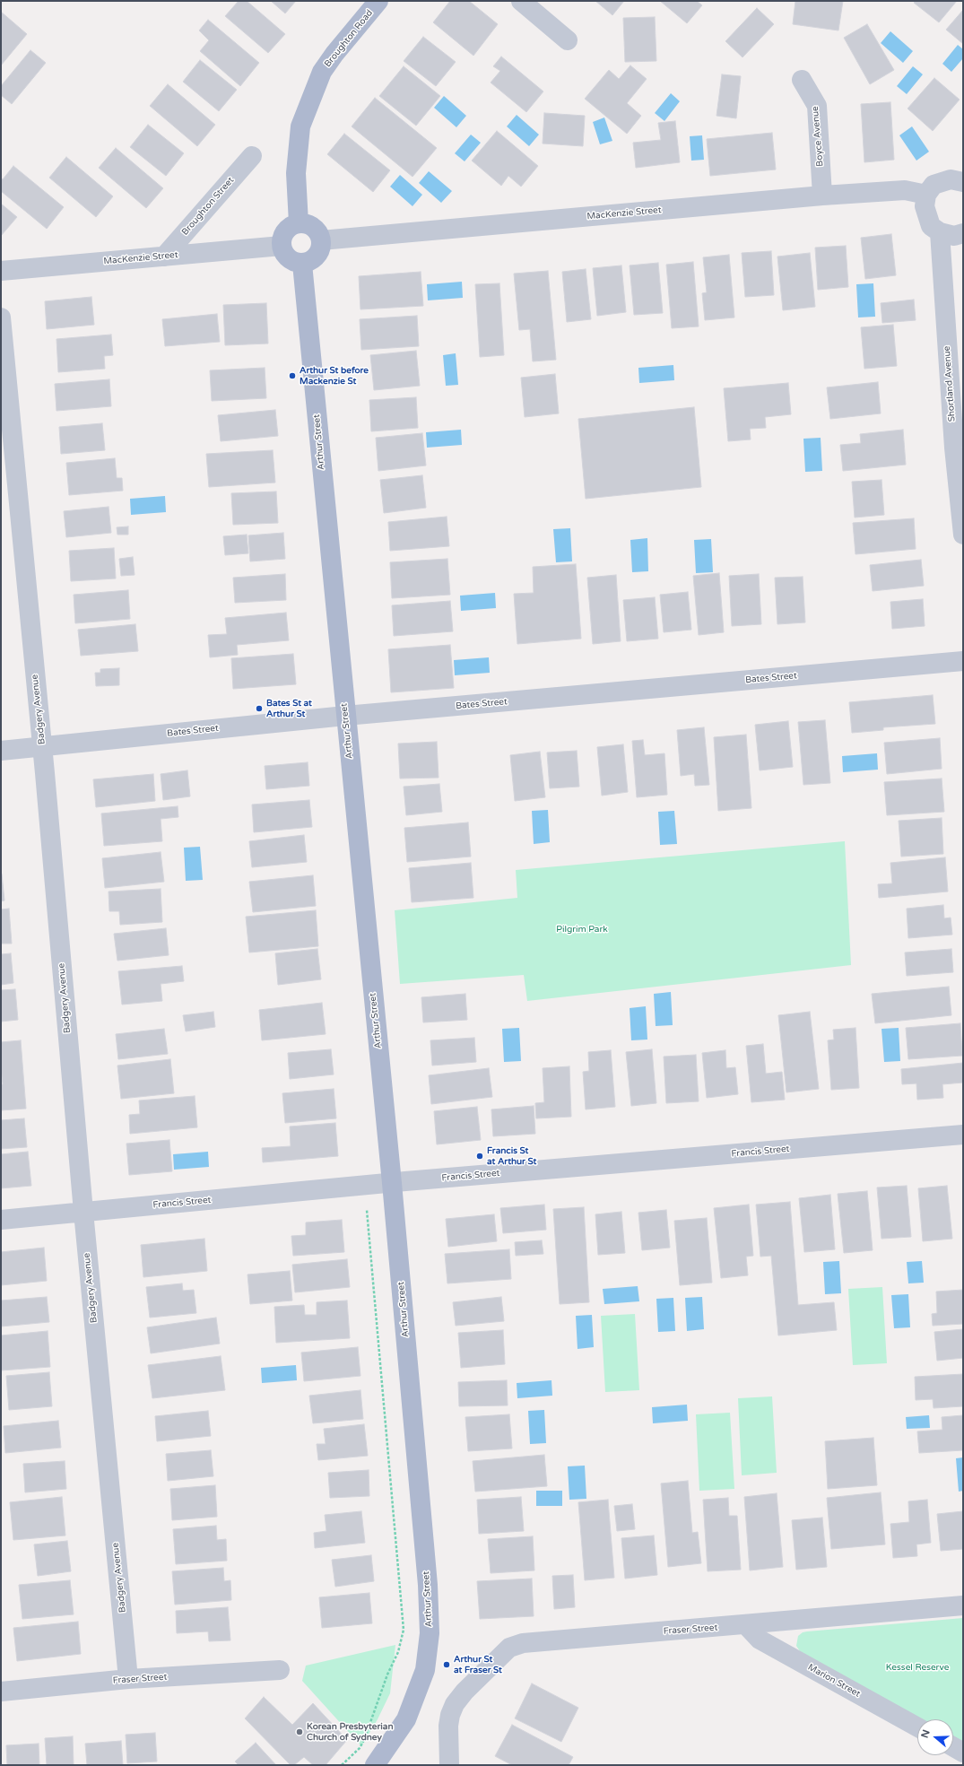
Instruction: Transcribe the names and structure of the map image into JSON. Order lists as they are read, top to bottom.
{
  "streets": {
    "main road": ["Broughton Road", "Arthur Street"],
    "street": [
      "Boyce Avenue",
      "Broughton Street",
      "MacKenzie Street",
      "Shortland Avenue",
      "Bates Street",
      "Badgery Avenue",
      "Francis Street",
      "Fraser Street",
      "Marion Street"
    ]
  },
  "crossings": [
    ["Broughton Road", "MacKenzie Street"],
    ["Broughton Road", "Arthur Street"],
    ["Boyce Avenue", "MacKenzie Street"],
    ["Broughton Street", "MacKenzie Street"],
    ["MacKenzie Street", "Arthur Street"],
    ["Arthur Street", "Bates Street"],
    ["Arthur Street", "Francis Street"],
    ["Bates Street", "Badgery Avenue"],
    ["Badgery Avenue", "Francis Street"],
    ["Badgery Avenue", "Fraser Street"],
    ["Fraser Street", "Marion Street"]
  ],
  "parks": ["Pilgrim Park", "Kessel Reserve"],
  "places": [
    "Arthur St before Mackenzie St",
    "Bates St at Arthur St",
    "Francis St at Arthur St",
    "Arthur St at Fraser St",
    "Korean Presbyterian Church of Sydney"
  ],
  "north": "left"
}
